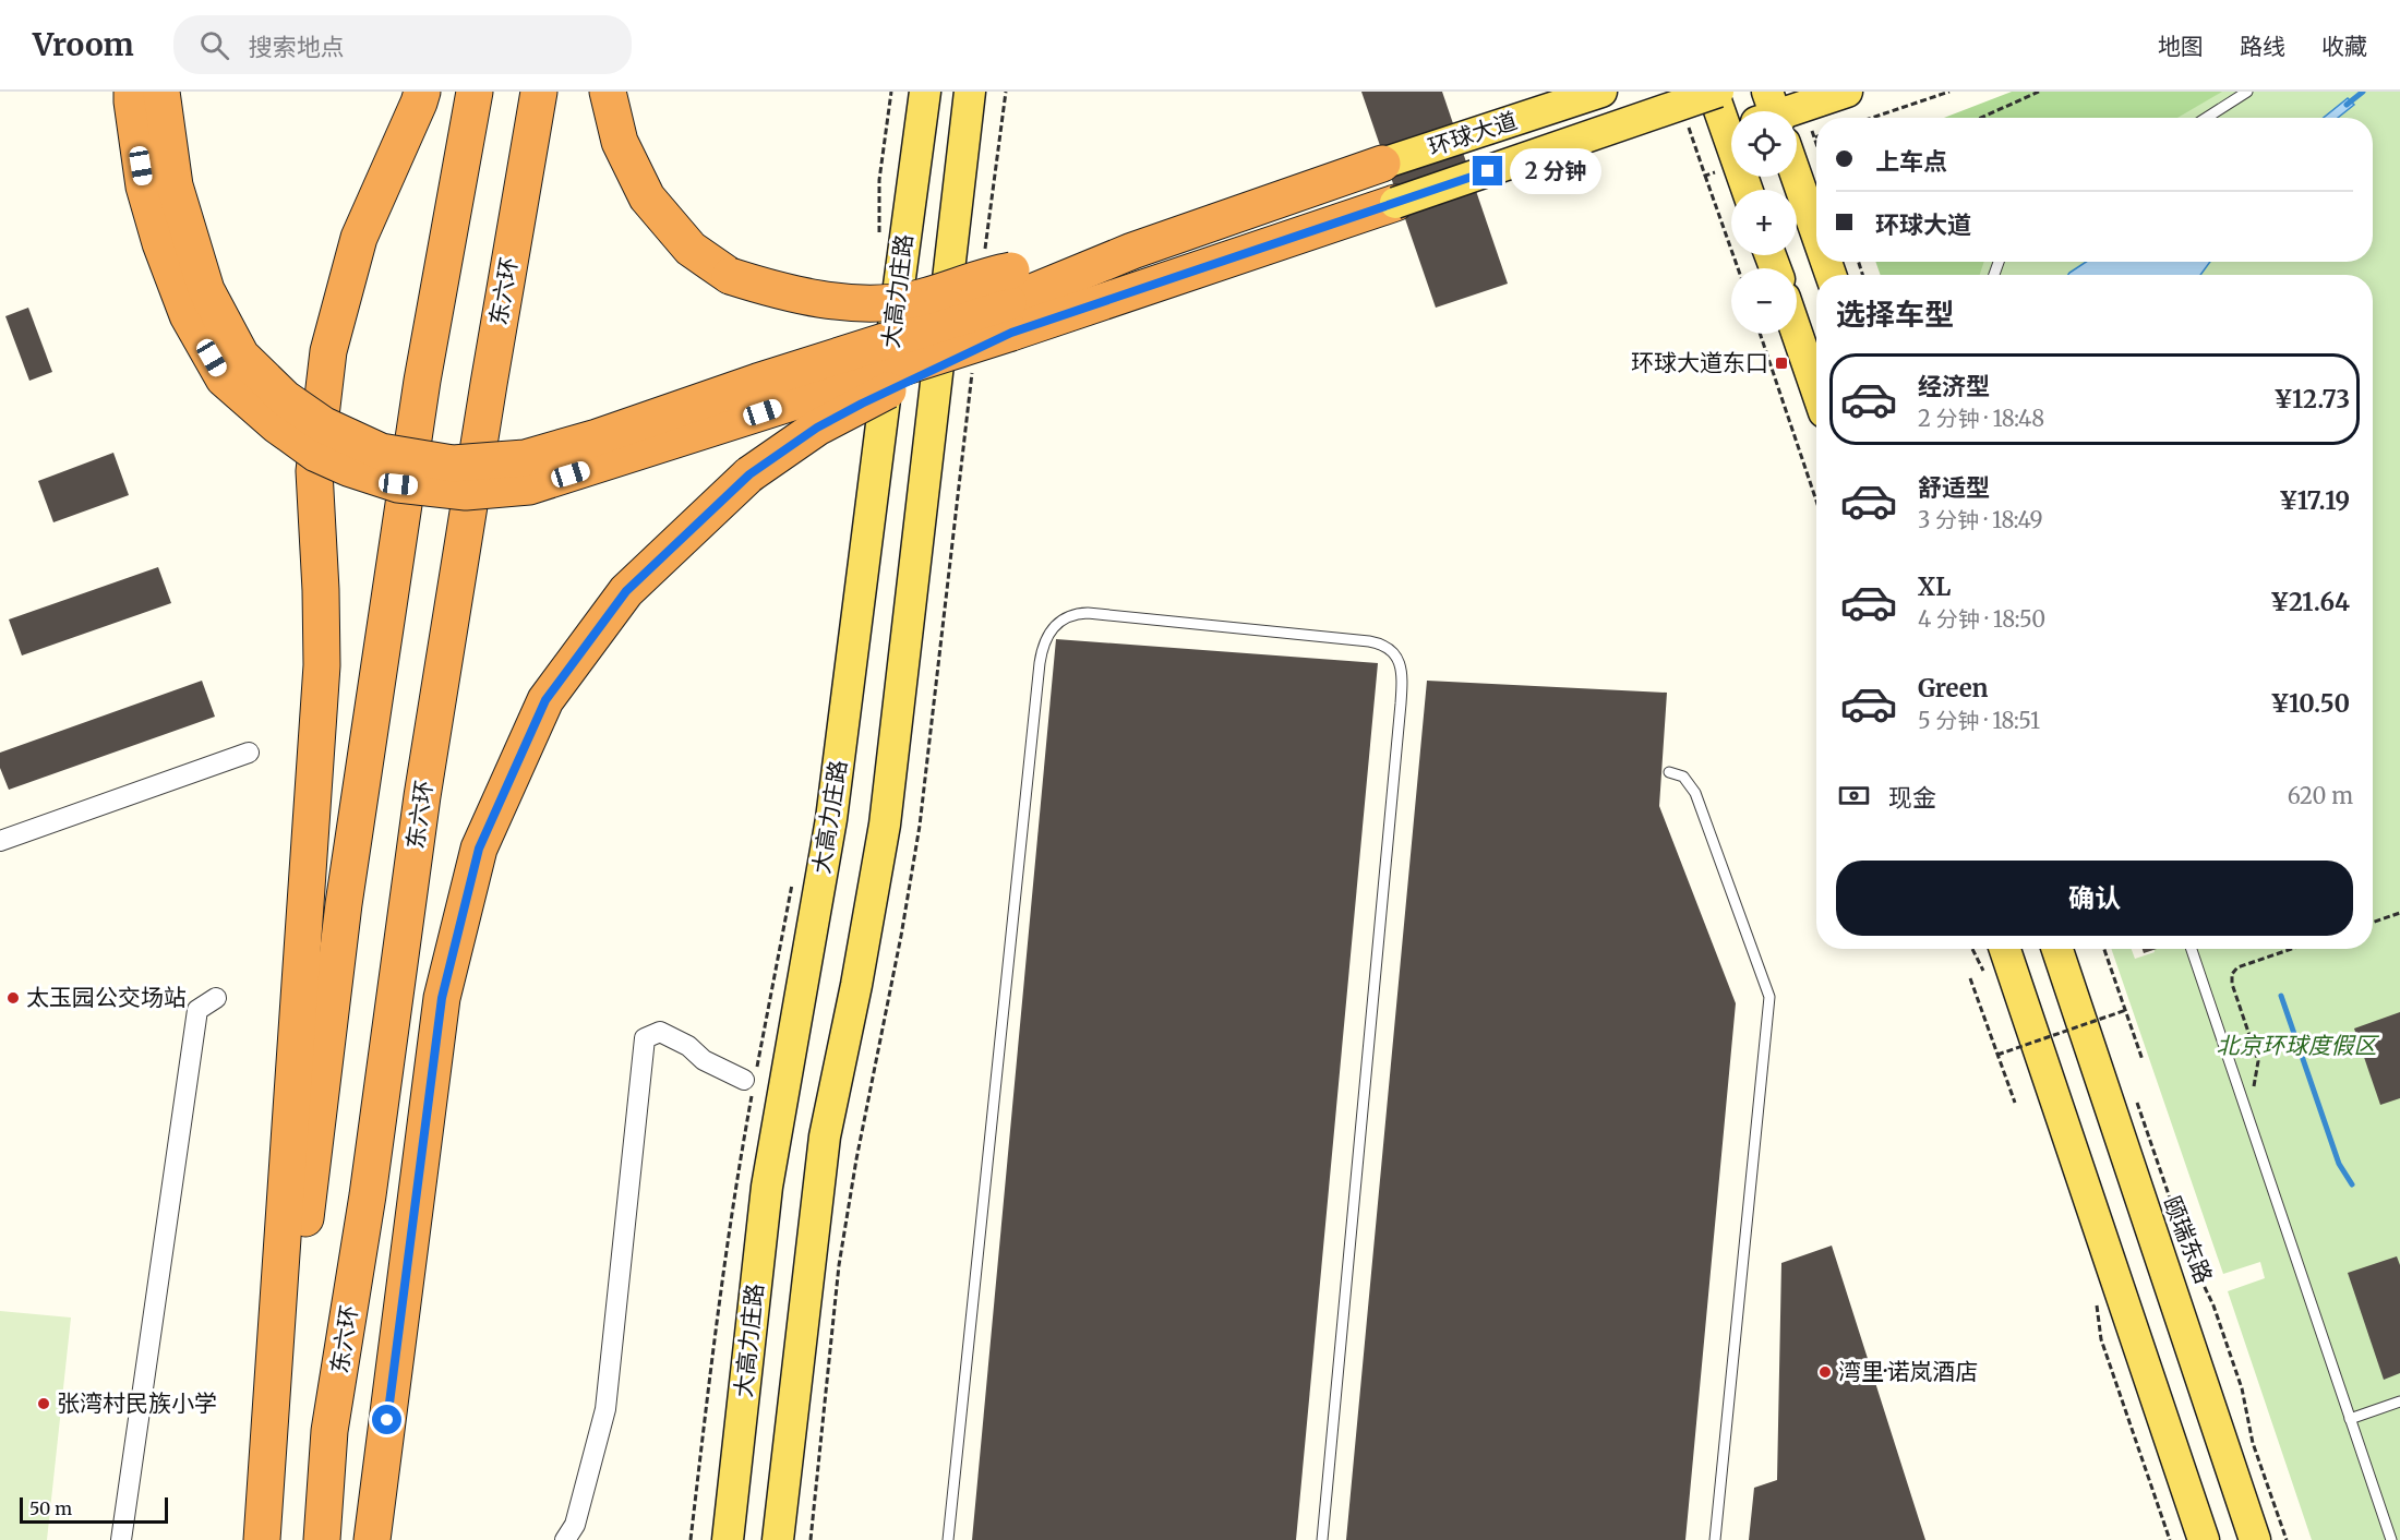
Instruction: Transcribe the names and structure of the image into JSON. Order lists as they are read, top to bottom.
{
  "streets": {
    "highway": ["东六环"],
    "main road": ["环球大道", "大高力庄路", "颐瑞东路"]
  },
  "parks": ["北京环球度假区"],
  "places": {
    "transit": ["环球大道东口"],
    "other": ["太玉园公交场站", "湾里·诺岚酒店", "张湾村民族小学"]
  },
  "scale_bar": "50 m",
  "page": {
    "header": "Vroom",
    "search": "搜索地点",
    "nav": ["地图", "路线", "收藏"],
    "map_buttons": ["+", "−"],
    "banner": ["上车点", "环球大道"],
    "bubble": "2 分钟",
    "heading": "选择车型",
    "list": [
      {
        "name": "经济型",
        "note": "2 分钟 · 18:48",
        "value": "¥12.73"
      },
      {
        "name": "舒适型",
        "note": "3 分钟 · 18:49",
        "value": "¥17.19"
      },
      {
        "name": "XL",
        "note": "4 分钟 · 18:50",
        "value": "¥21.64"
      },
      {
        "name": "Green",
        "note": "5 分钟 · 18:51",
        "value": "¥10.50"
      }
    ],
    "pay": ["现金", "620 m"],
    "buttons": "确认",
    "scale": "50 m"
  }
}
